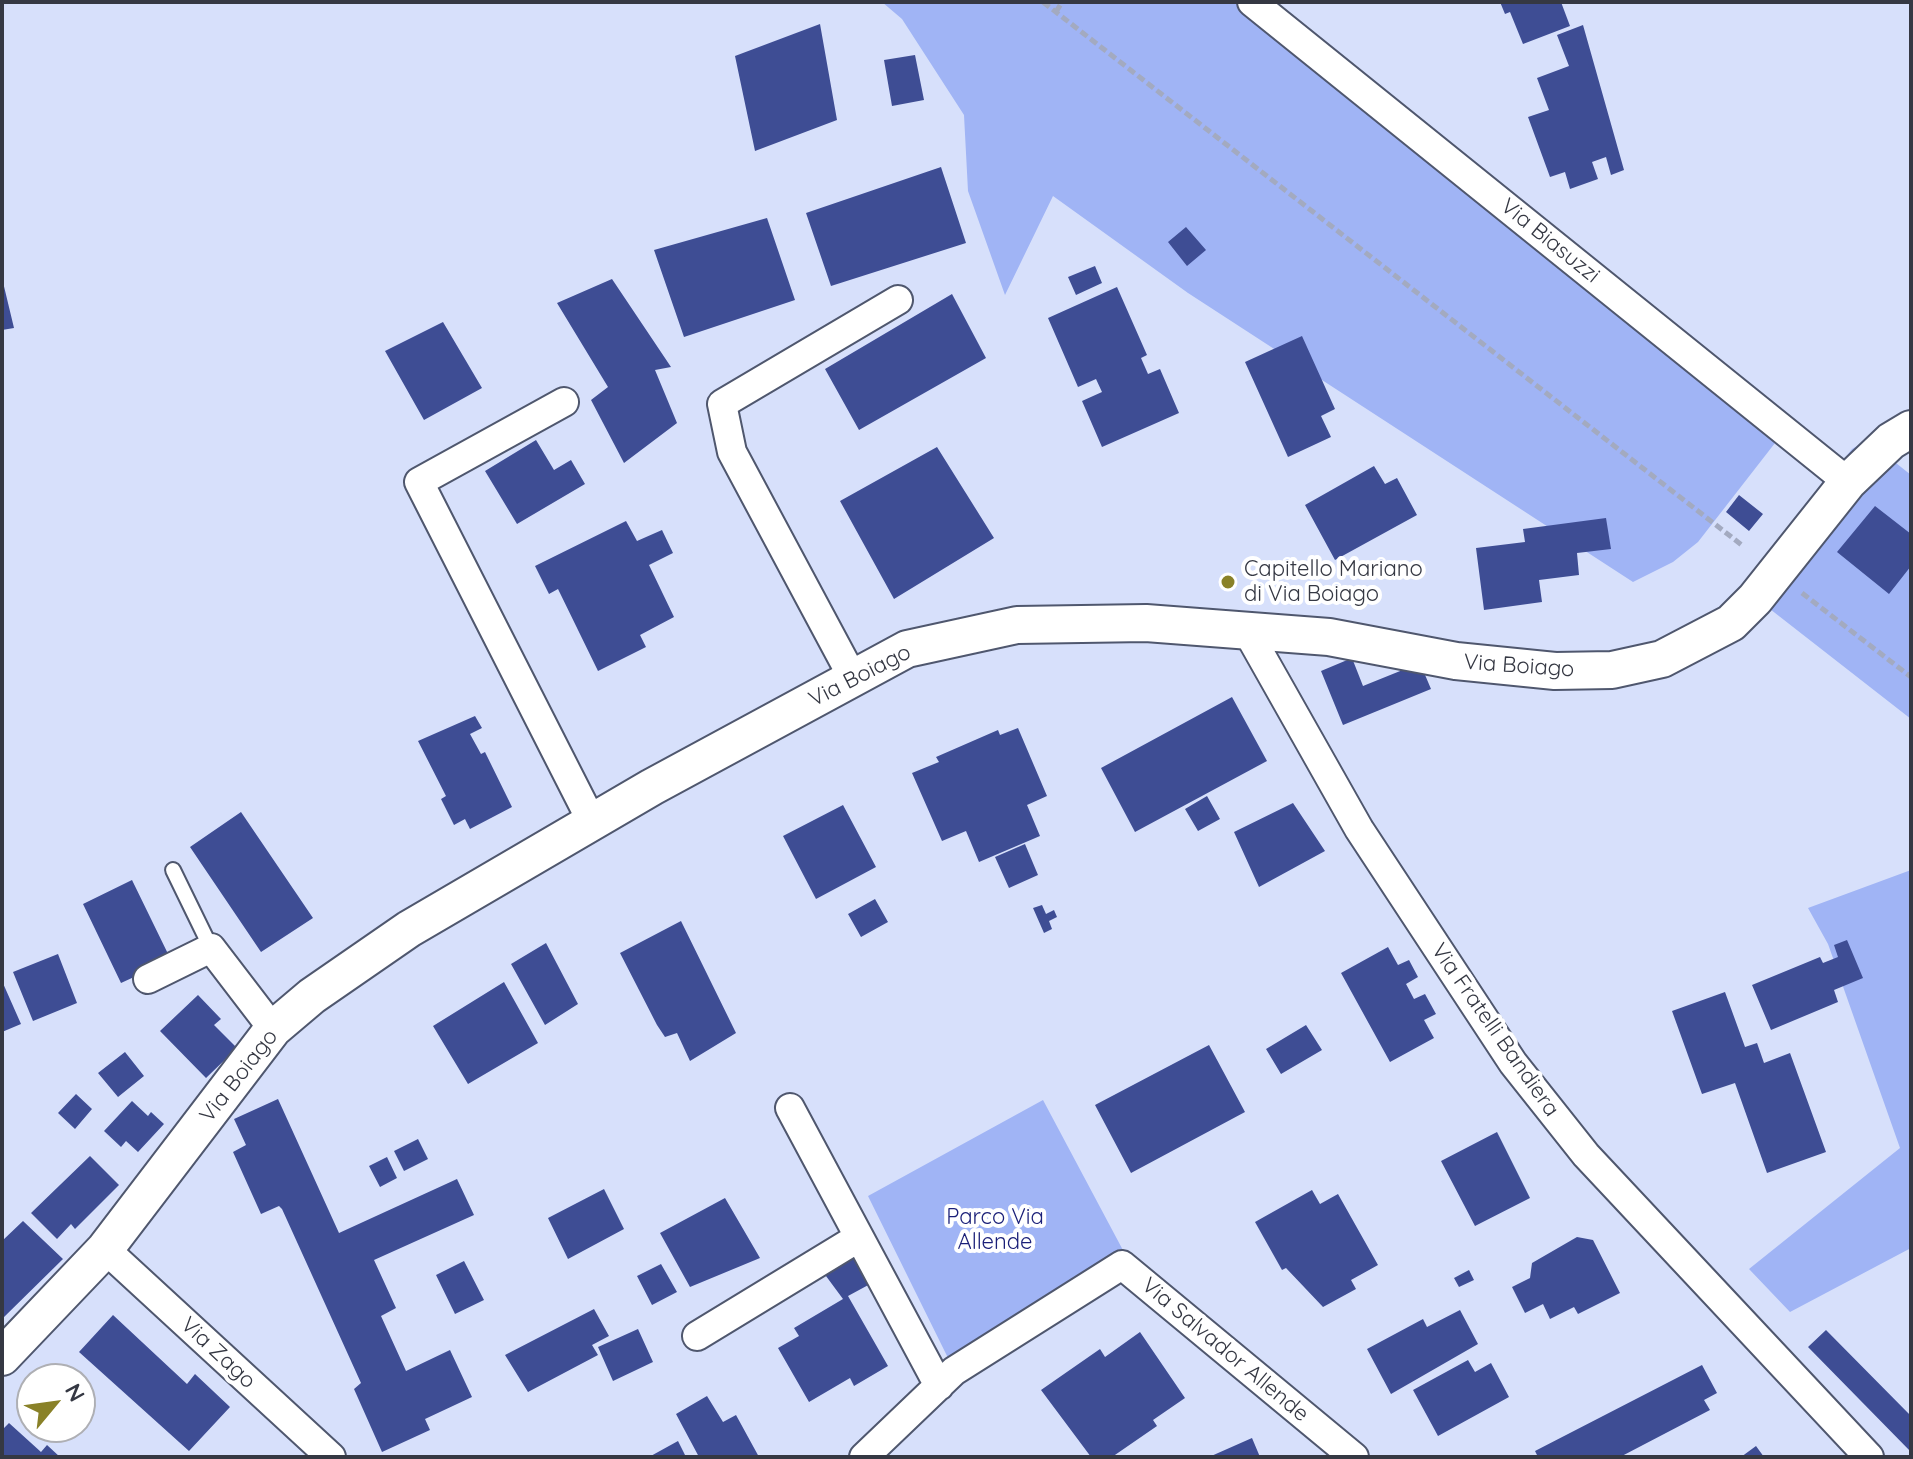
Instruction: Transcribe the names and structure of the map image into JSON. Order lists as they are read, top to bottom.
{
  "streets": {
    "street": [
      "Via Biasuzzi",
      "Via Boiago",
      "Via Fratelli Bandiera",
      "Via Salvador Allende",
      "Via Zago"
    ]
  },
  "crossings": [
    ["Via Biasuzzi", "Via Boiago"],
    ["Via Boiago", "Via Fratelli Bandiera"],
    ["Via Boiago", "Via Zago"]
  ],
  "parks": ["Parco Via Allende"],
  "places": ["Capitello Mariano di Via Boiago"],
  "north": "top right"
}
